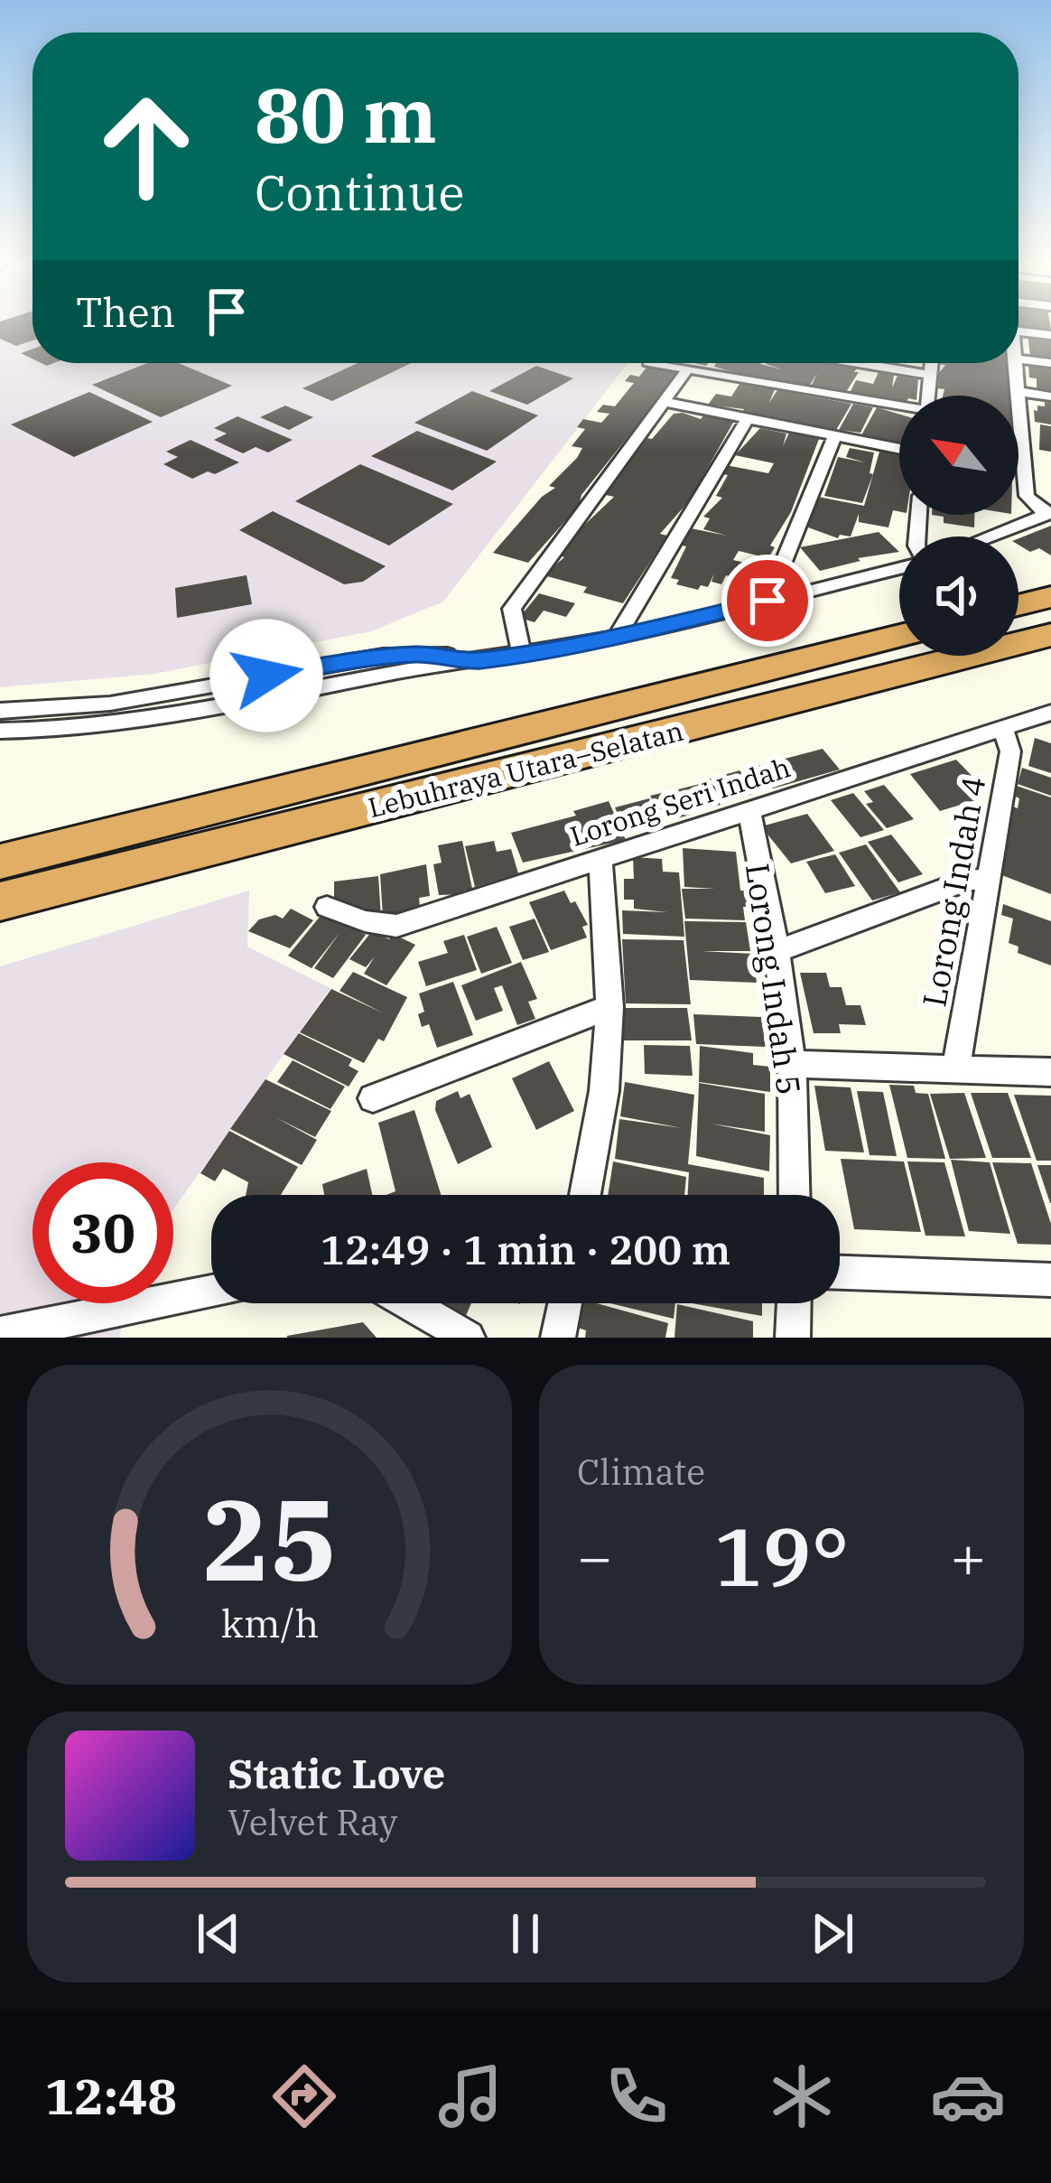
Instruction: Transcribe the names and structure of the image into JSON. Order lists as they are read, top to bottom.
{
  "streets": {
    "highway": ["Lebuhraya Utara–Selatan"],
    "street": ["Lorong Seri Indah", "Lorong Indah 4", "Lorong Indah 5"]
  },
  "crossings": [
    ["Lorong Seri Indah", "Lorong Indah 4"],
    ["Lorong Seri Indah", "Lorong Indah 5"]
  ],
  "north": "top left",
  "page": {
    "turn": ["80 m", "Continue"],
    "then": "Then",
    "limit": "30",
    "trip": "12:49 · 1 min · 200 m",
    "tile": "Climate",
    "heat": ["−", "19°", "+"],
    "song": ["Static Love", "Velvet Ray"],
    "tabs": "12:48",
    "gauge": ["25", "km/h"]
  }
}
